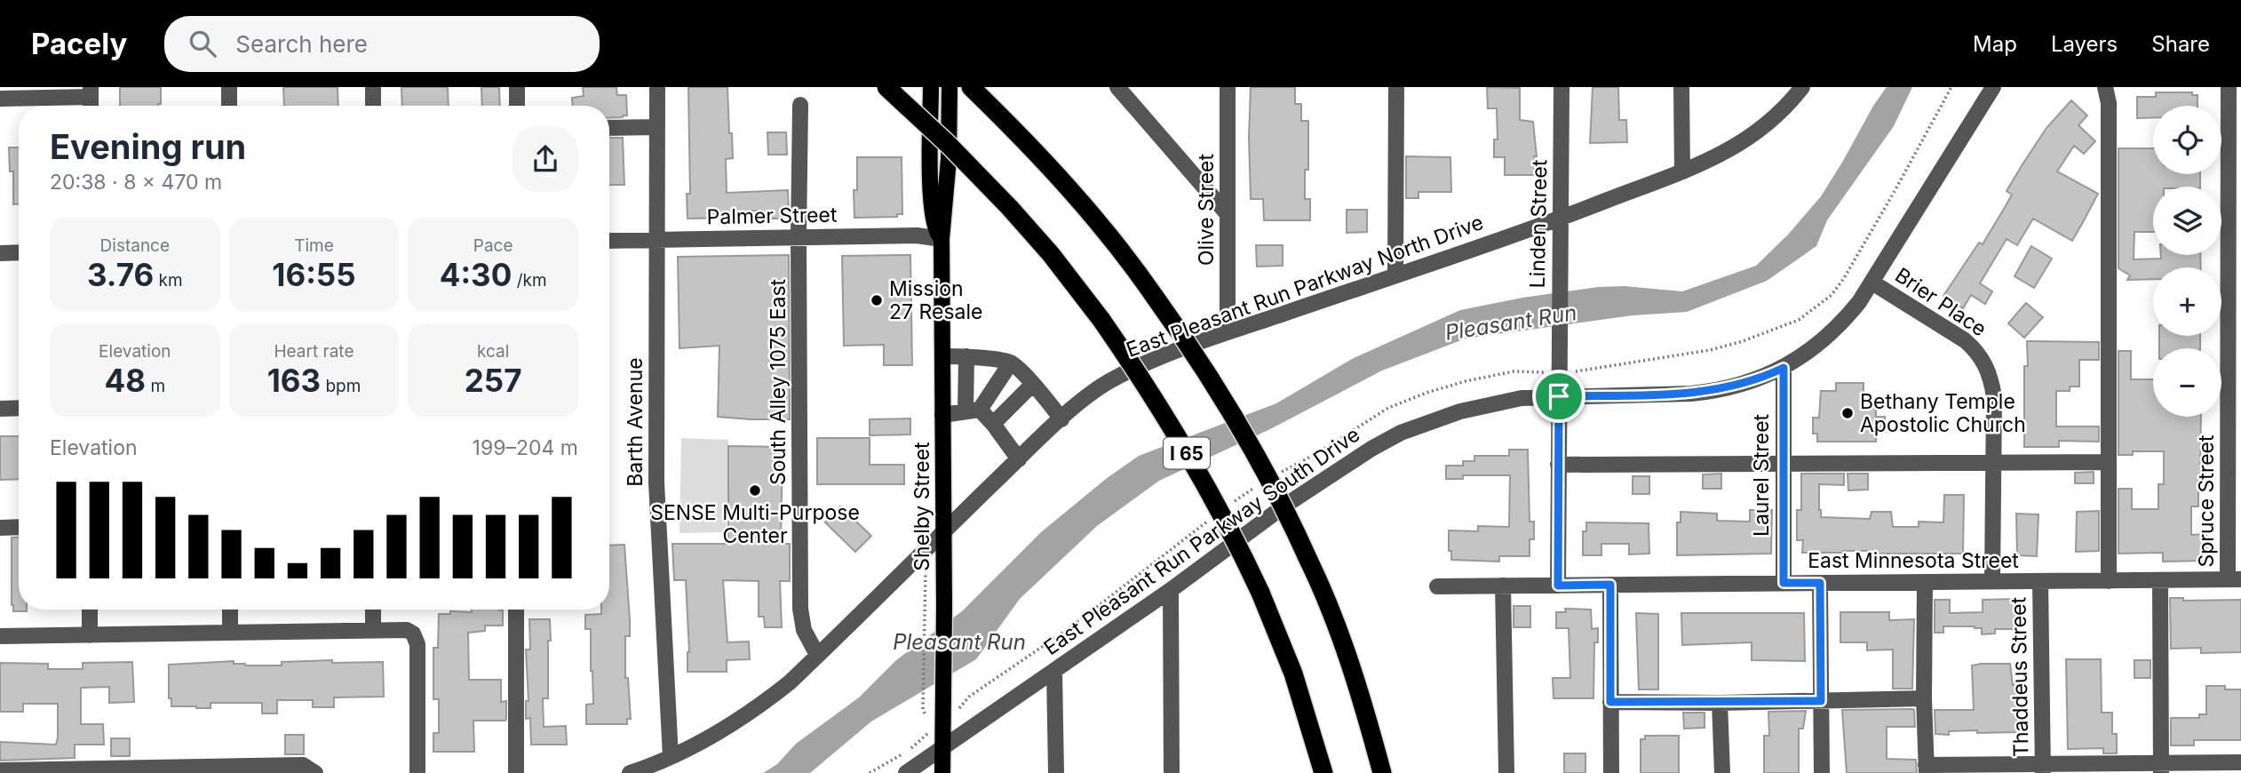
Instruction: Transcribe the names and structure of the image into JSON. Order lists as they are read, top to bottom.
{
  "streets": {
    "highway": ["I 65"],
    "main road": ["Shelby Street"],
    "street": [
      "Olive Street",
      "Palmer Street",
      "Linden Street",
      "East Pleasant Run Parkway North Drive",
      "Brier Place",
      "South Alley 1075 East",
      "Barth Avenue",
      "Laurel Street",
      "Spruce Street",
      "East Pleasant Run Parkway South Drive",
      "East Minnesota Street",
      "Thaddeus Street"
    ]
  },
  "crossings": [
    ["Olive Street", "East Pleasant Run Parkway North Drive"],
    ["Palmer Street", "South Alley 1075 East"],
    ["Palmer Street", "Barth Avenue"],
    ["Palmer Street", "Shelby Street"],
    ["Linden Street", "East Pleasant Run Parkway North Drive"],
    ["Linden Street", "East Pleasant Run Parkway South Drive"],
    ["Linden Street", "East Minnesota Street"],
    ["East Pleasant Run Parkway North Drive", "South Alley 1075 East"],
    ["East Pleasant Run Parkway North Drive", "Barth Avenue"],
    ["East Pleasant Run Parkway North Drive", "Shelby Street"],
    ["Brier Place", "East Pleasant Run Parkway South Drive"],
    ["Brier Place", "East Minnesota Street"],
    ["Laurel Street", "East Pleasant Run Parkway South Drive"],
    ["Laurel Street", "East Minnesota Street"],
    ["Spruce Street", "East Minnesota Street"],
    ["Shelby Street", "East Pleasant Run Parkway South Drive"],
    ["East Minnesota Street", "Thaddeus Street"]
  ],
  "water": ["Pleasant Run"],
  "places": ["Mission 27 Resale", "Bethany Temple Apostolic Church", "SENSE Multi-Purpose Center"],
  "page": {
    "header": "Pacely",
    "search": "Search here",
    "nav": ["Map", "Layers", "Share"],
    "map_buttons": ["+", "−"],
    "heading": ["Evening run", "20:38 · 8 × 470 m"],
    "stats": [
      ["Distance", "3.76 km"],
      ["Time", "16:55"],
      ["Pace", "4:30 /km"],
      ["Elevation", "48 m"],
      ["Heart rate", "163 bpm"],
      ["kcal", "257"]
    ],
    "chart": ["Elevation", "199–204 m"]
  }
}
